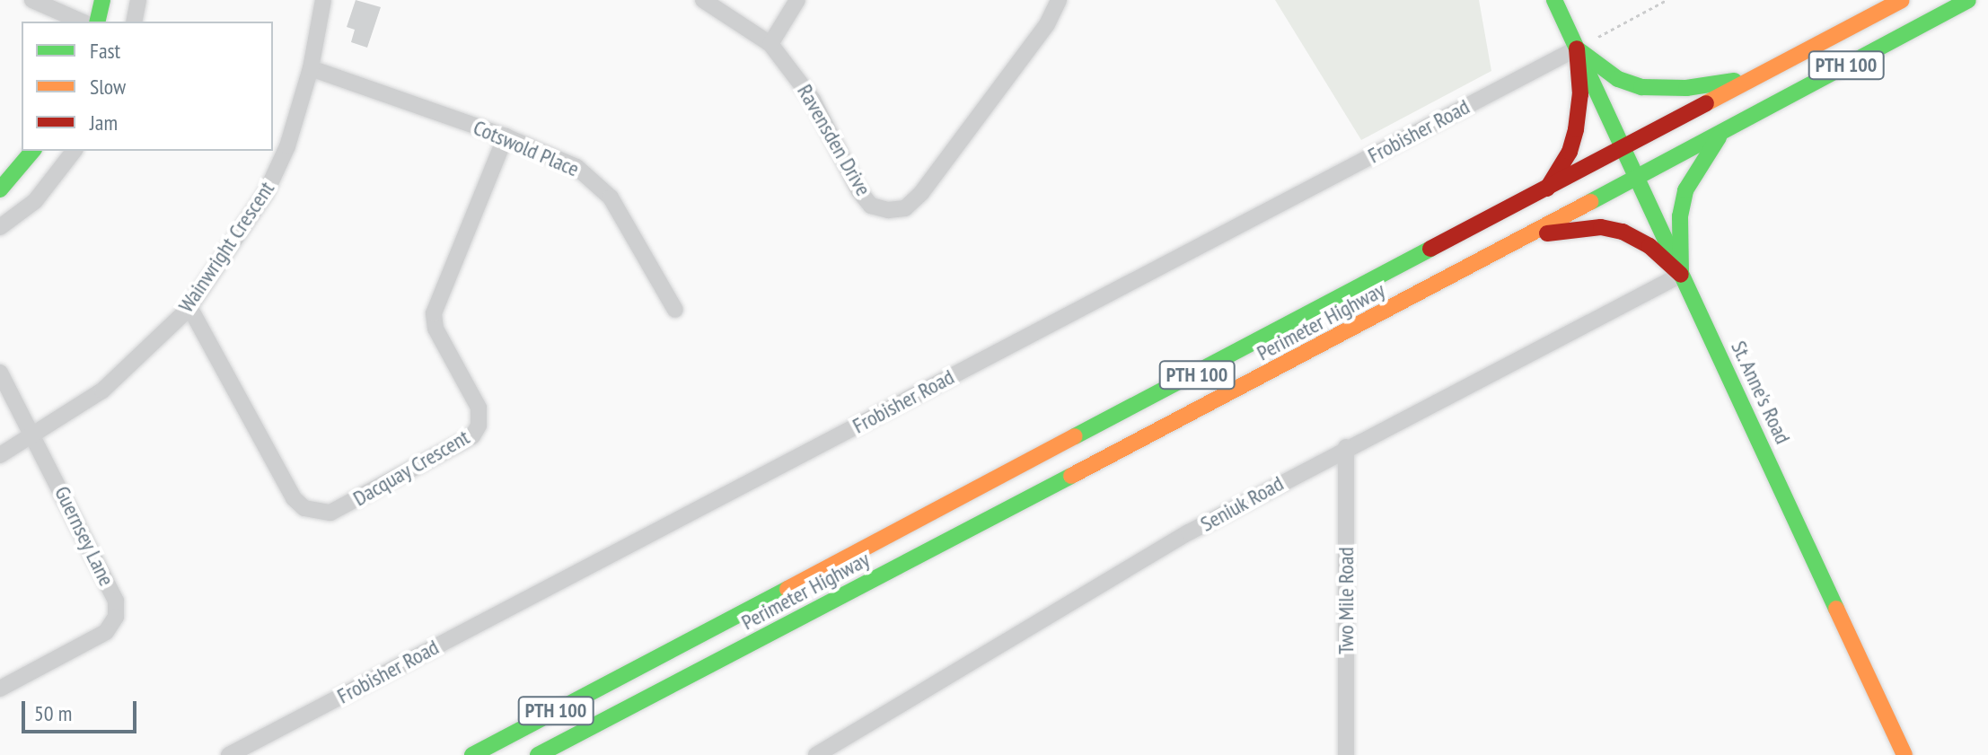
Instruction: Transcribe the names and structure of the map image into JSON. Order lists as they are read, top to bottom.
{
  "streets": {
    "main road": ["PTH 100", "Perimeter Highway", "St. Anne's Road"],
    "street": [
      "Frobisher Road",
      "Ravensden Drive",
      "Cotswold Place",
      "Wainwright Crescent",
      "Dacquay Crescent",
      "Seniuk Road",
      "Guernsey Lane",
      "Two Mile Road"
    ]
  },
  "crossings": [
    ["Frobisher Road", "St. Anne's Road"],
    ["Cotswold Place", "Wainwright Crescent"],
    ["Cotswold Place", "Dacquay Crescent"],
    ["Wainwright Crescent", "Dacquay Crescent"],
    ["Wainwright Crescent", "Guernsey Lane"],
    ["Perimeter Highway", "St. Anne's Road"],
    ["St. Anne's Road", "Seniuk Road"],
    ["Seniuk Road", "Two Mile Road"]
  ],
  "legend": ["Fast", "Slow", "Jam"],
  "scale_bar": "50 m"
}
